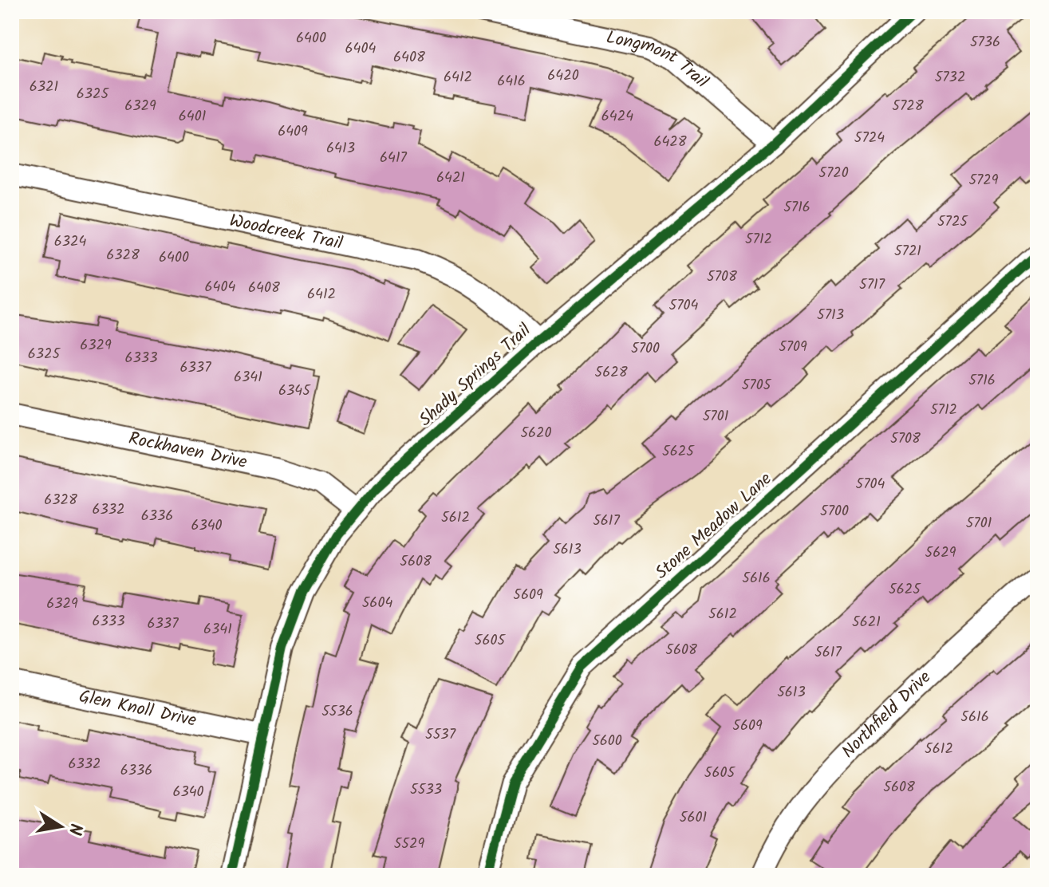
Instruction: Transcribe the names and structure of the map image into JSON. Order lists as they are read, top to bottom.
{
  "streets": {
    "street": [
      "Longmont Trail",
      "Woodcreek Trail",
      "Shady Springs Trail",
      "Rockhaven Drive",
      "Stone Meadow Lane",
      "Glen Knoll Drive",
      "Northfield Drive"
    ]
  },
  "crossings": [
    ["Longmont Trail", "Shady Springs Trail"],
    ["Woodcreek Trail", "Shady Springs Trail"],
    ["Shady Springs Trail", "Rockhaven Drive"],
    ["Shady Springs Trail", "Glen Knoll Drive"]
  ],
  "house_numbers": [
    "6400",
    "5736",
    "6404",
    "6408",
    "6420",
    "6412",
    "5732",
    "6416",
    "6321",
    "6325",
    "6329",
    "5728",
    "6401",
    "6424",
    "6409",
    "5724",
    "6428",
    "6413",
    "6417",
    "5720",
    "6421",
    "5729",
    "5716",
    "5725",
    "5712",
    "6324",
    "5721",
    "6328",
    "6400",
    "5708",
    "5717",
    "6404",
    "6408",
    "6412",
    "5704",
    "5713",
    "6329",
    "5709",
    "5700",
    "6325",
    "6333",
    "6337",
    "5628",
    "6341",
    "5716",
    "5705",
    "6345",
    "5712",
    "5701",
    "5620",
    "5708",
    "5625",
    "5704",
    "6328",
    "6332",
    "5700",
    "6336",
    "5612",
    "5617",
    "5701",
    "6340",
    "5613",
    "5629",
    "5608",
    "5616",
    "5625",
    "5609",
    "5604",
    "6329",
    "5612",
    "6333",
    "5621",
    "6337",
    "6341",
    "5605",
    "5608",
    "5617",
    "5613",
    "5536",
    "5616",
    "5609",
    "5537",
    "5600",
    "5612",
    "6332",
    "6336",
    "5605",
    "5608",
    "5533",
    "6340",
    "5601",
    "5529"
  ],
  "north": "right"
}
